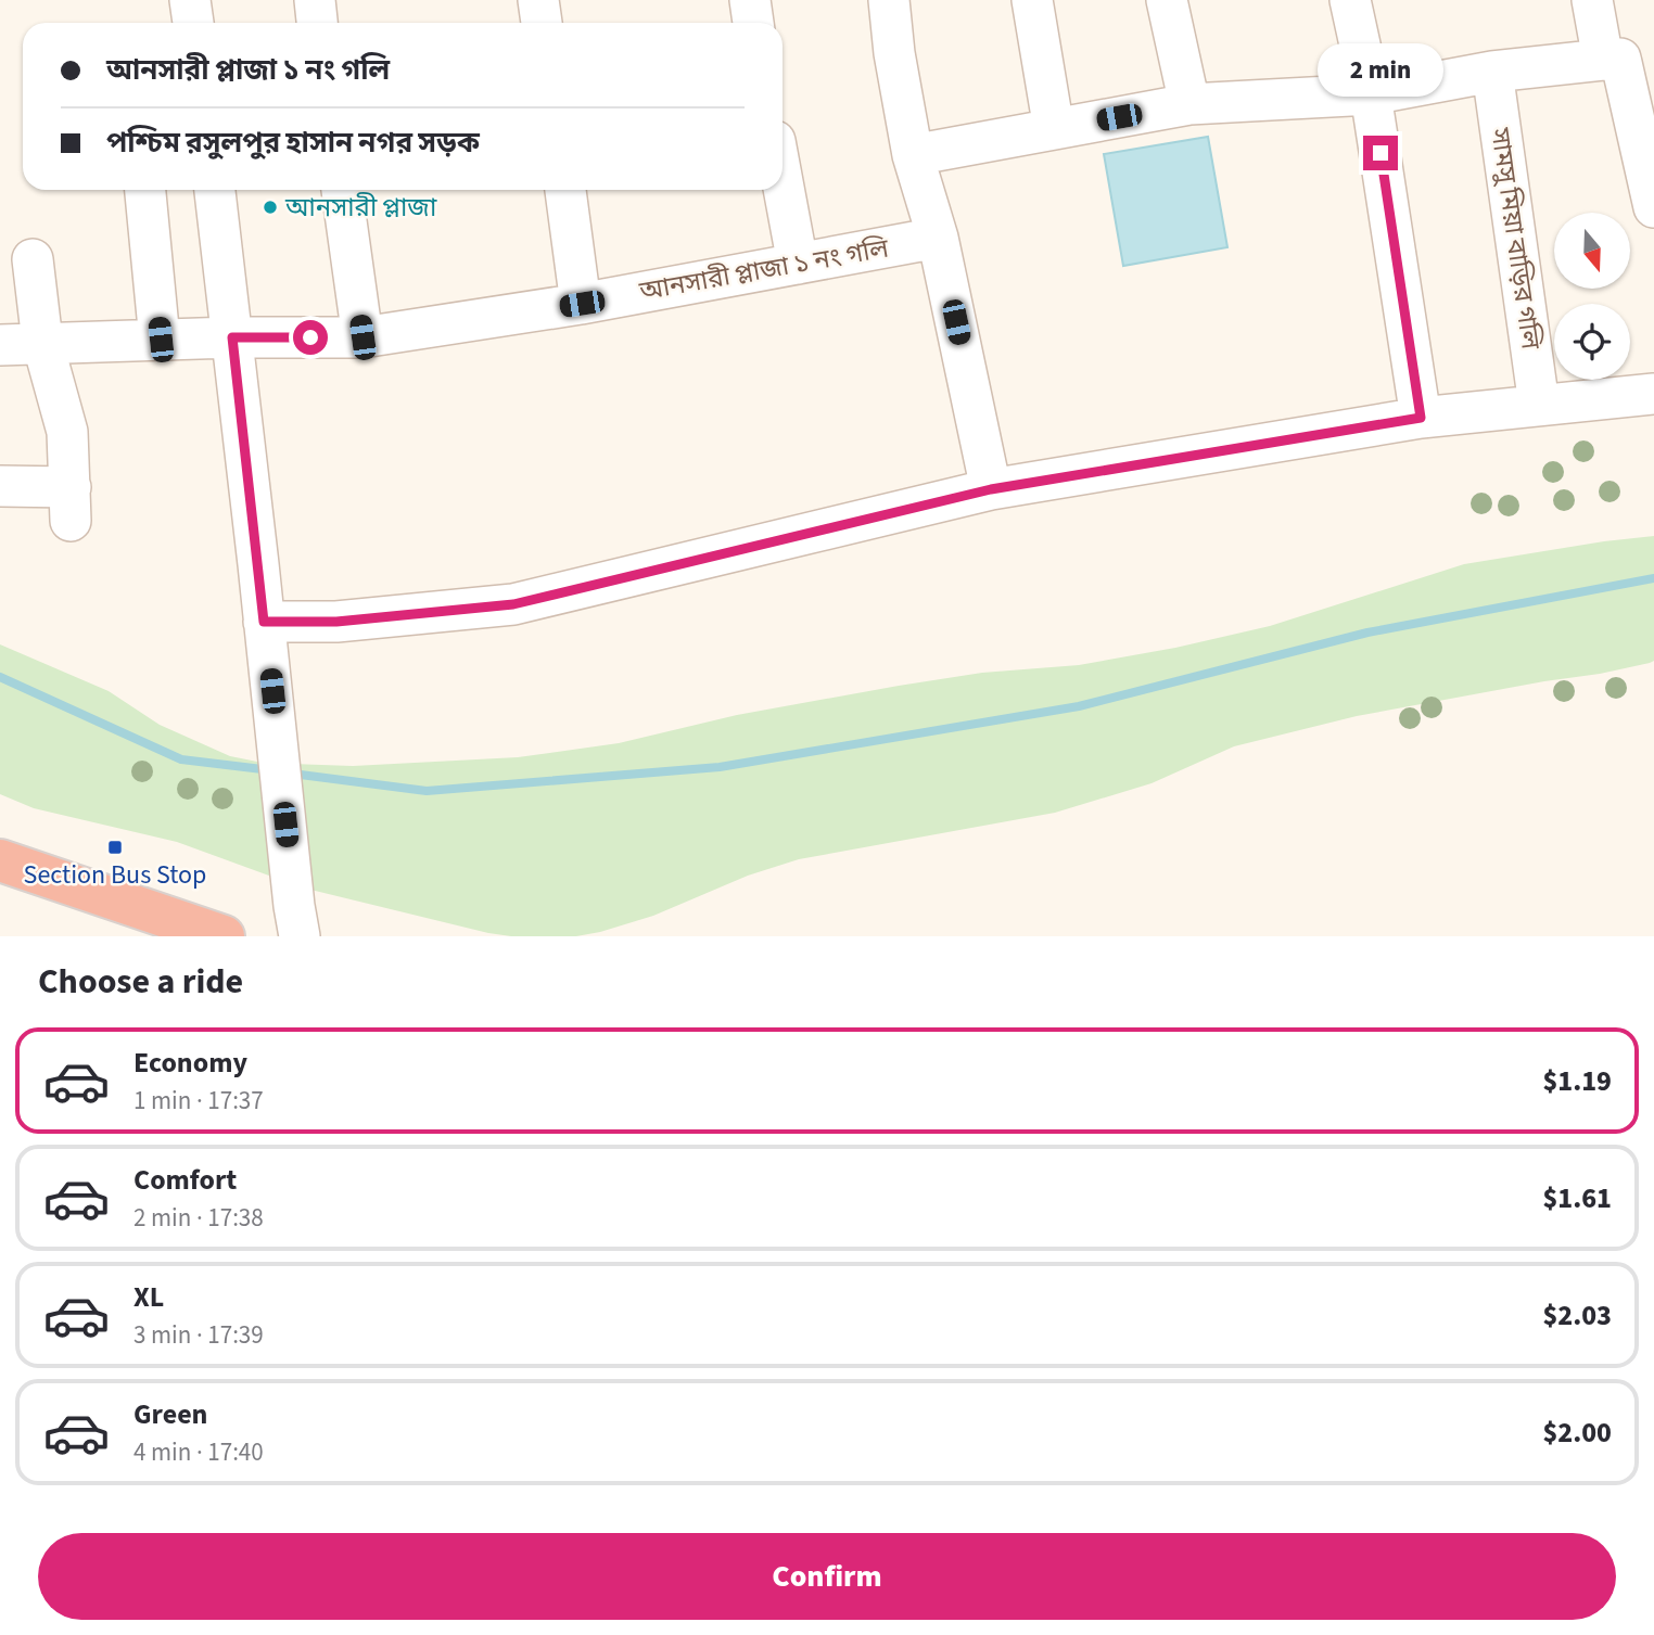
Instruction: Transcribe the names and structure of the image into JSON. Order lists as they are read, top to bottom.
{
  "streets": {
    "street": ["সামসু মিয়া বাড়ির গলি", "আনসারী প্লাজা ১ নং গলি"]
  },
  "places": {
    "other": ["আনসারী প্লাজা"],
    "transit": ["Section Bus Stop"]
  },
  "north": "bottom",
  "page": {
    "banner": ["আনসারী প্লাজা ১ নং গলি", "পশ্চিম রসুলপুর হাসান নগর সড়ক"],
    "bubble": "2 min",
    "heading": "Choose a ride",
    "list": [
      {
        "name": "Economy",
        "note": "1 min · 17:37",
        "value": "$1.19"
      },
      {
        "name": "Comfort",
        "note": "2 min · 17:38",
        "value": "$1.61"
      },
      {
        "name": "XL",
        "note": "3 min · 17:39",
        "value": "$2.03"
      },
      {
        "name": "Green",
        "note": "4 min · 17:40",
        "value": "$2.00"
      }
    ],
    "buttons": "Confirm"
  }
}
